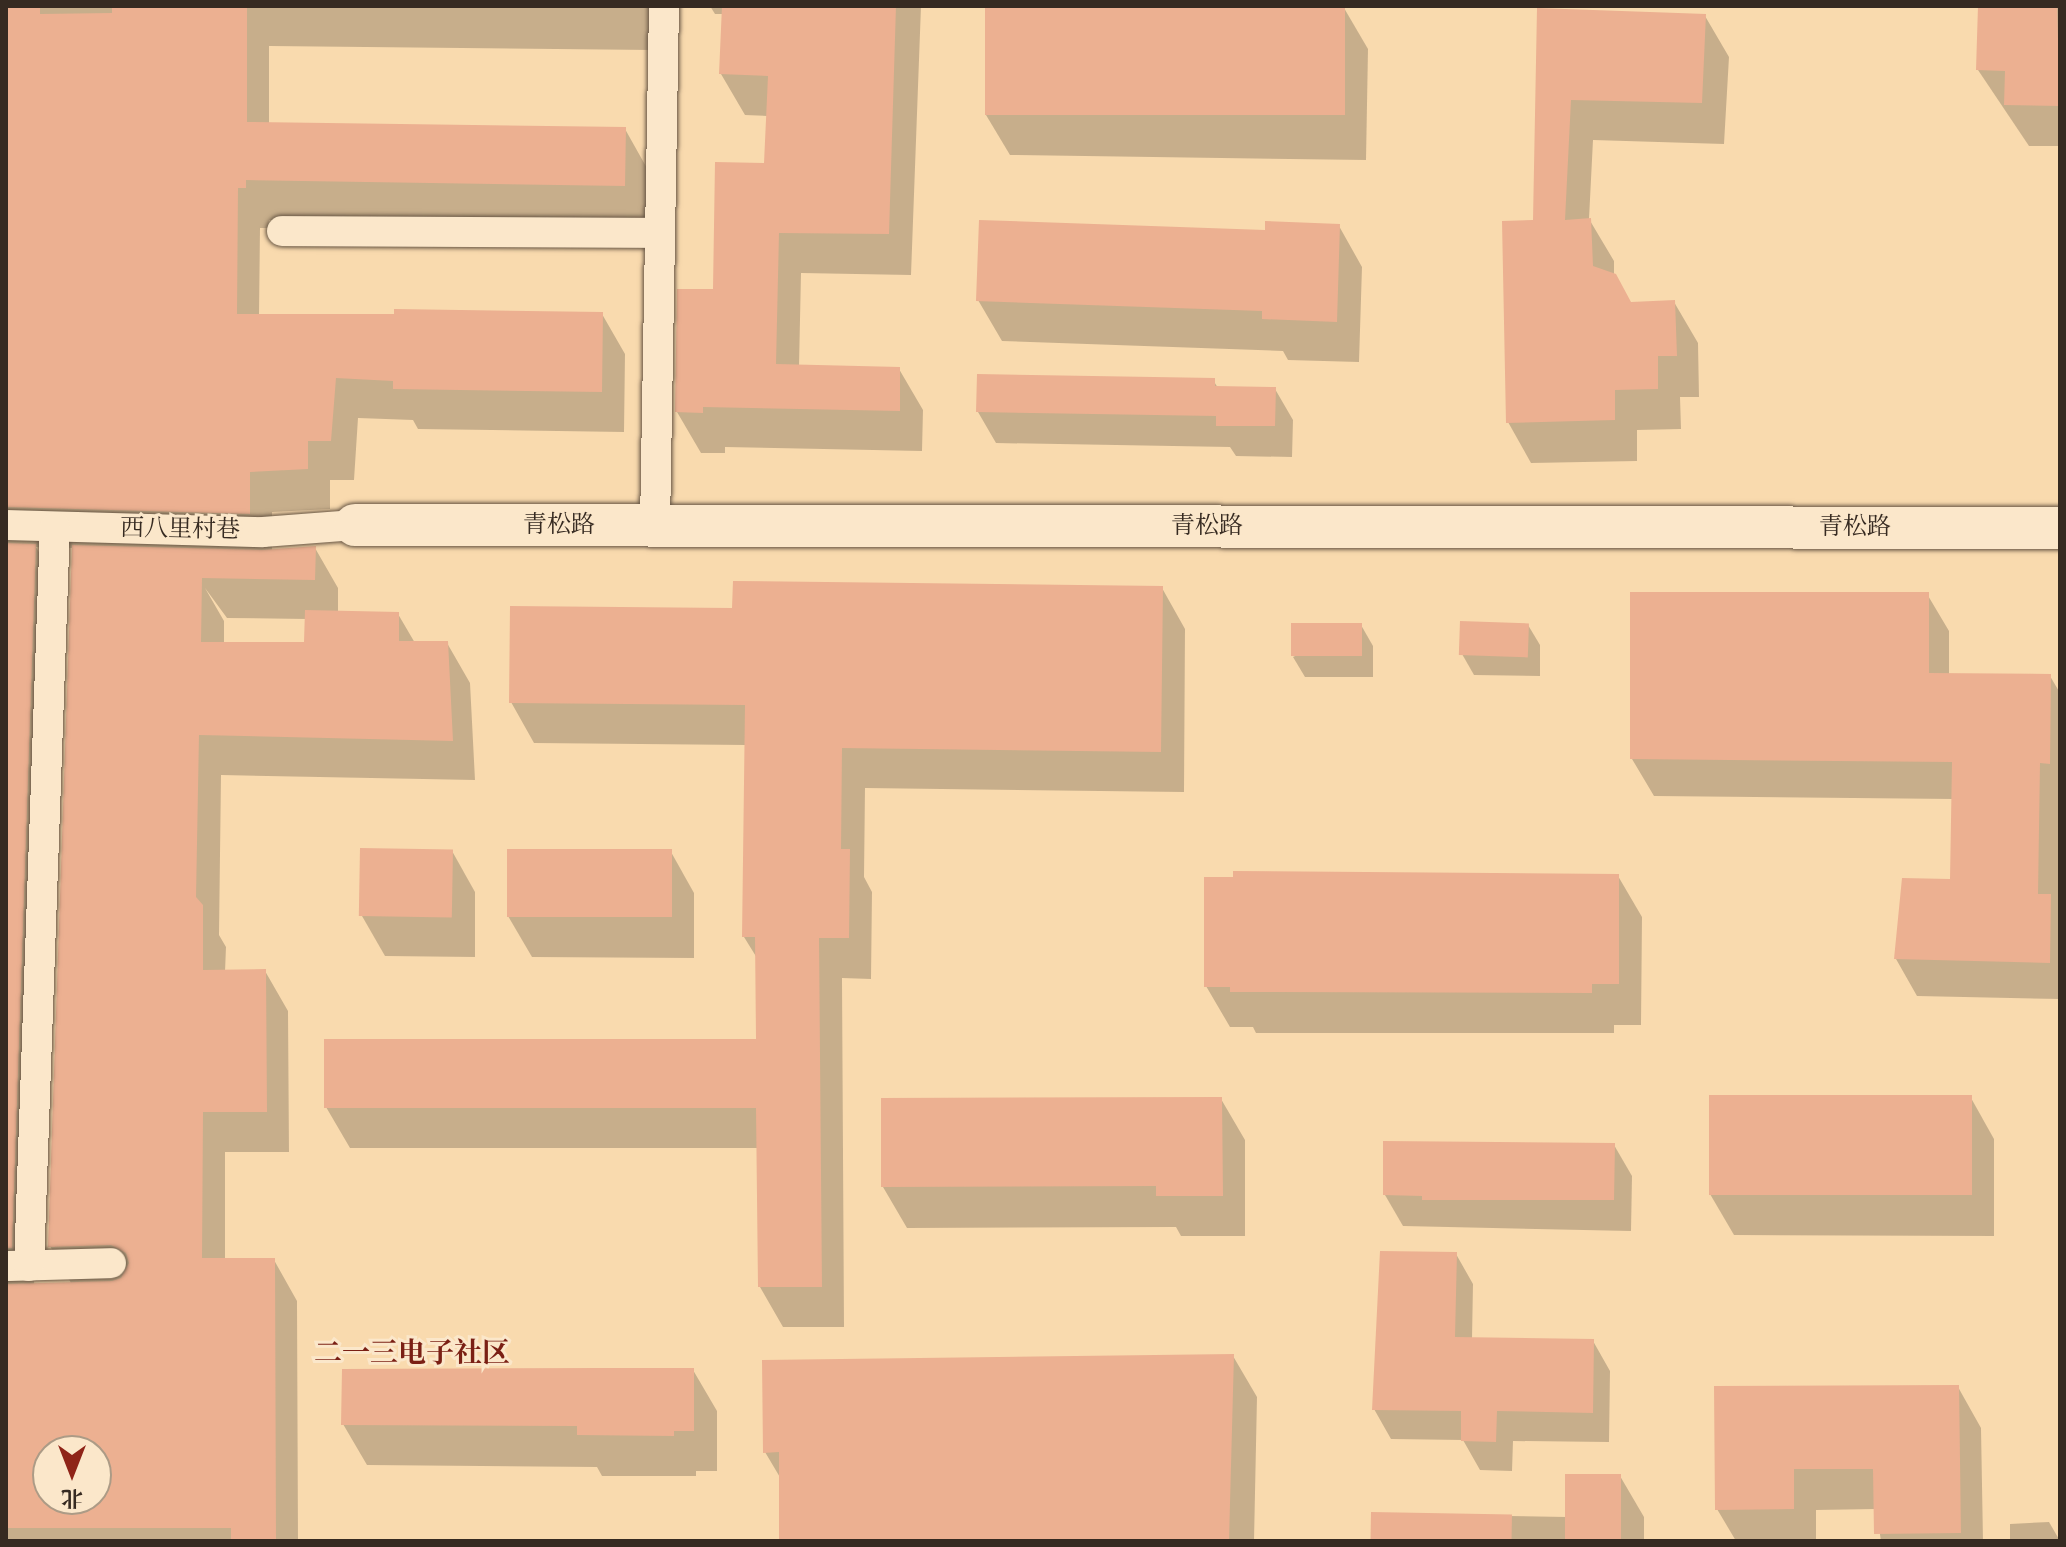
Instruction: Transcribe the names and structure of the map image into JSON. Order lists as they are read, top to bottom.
{
  "streets": {
    "street": ["青松路", "西八里村巷"]
  },
  "crossings": [
    ["青松路", "西八里村巷"]
  ],
  "districts": ["二一三电子社区"],
  "north": "bottom"
}
